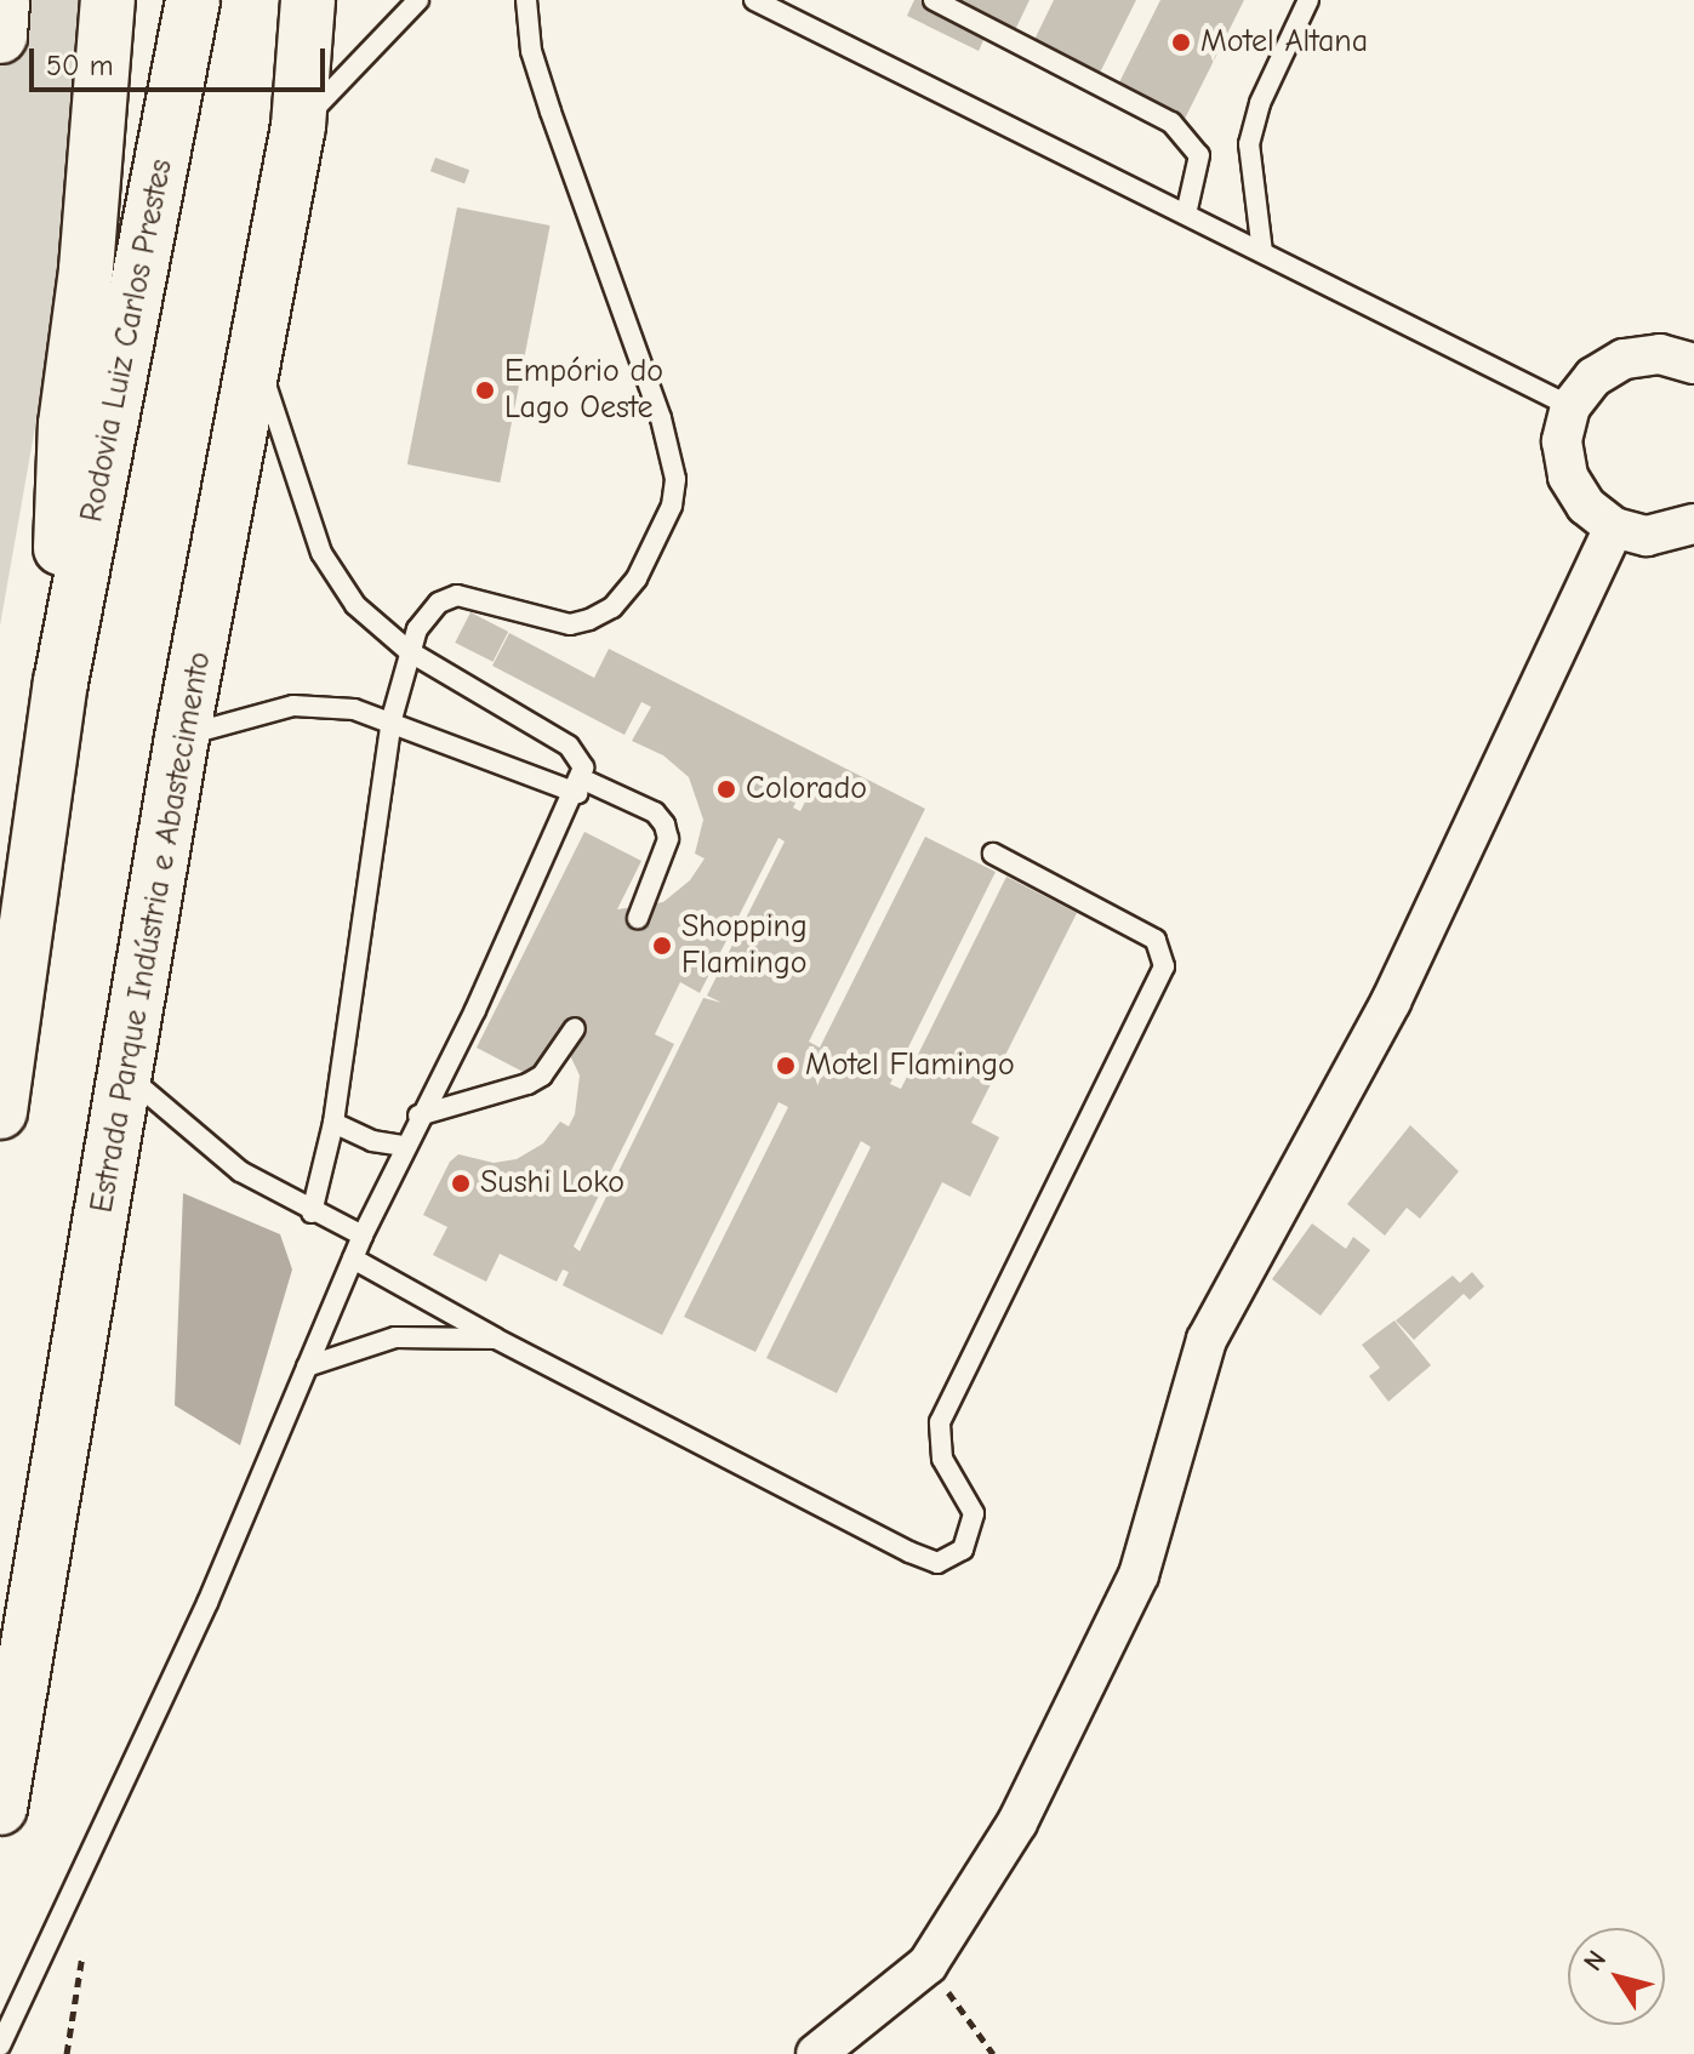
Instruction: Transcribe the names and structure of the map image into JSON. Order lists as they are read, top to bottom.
{
  "streets": {
    "main road": ["Rodovia Luiz Carlos Prestes", "Estrada Parque Indústria e Abastecimento"]
  },
  "places": [
    "Motel Altana",
    "Empório do Lago Oeste",
    "Colorado",
    "Shopping Flamingo",
    "Motel Flamingo",
    "Sushi Loko"
  ],
  "scale_bar": "50 m",
  "north": "top left"
}
